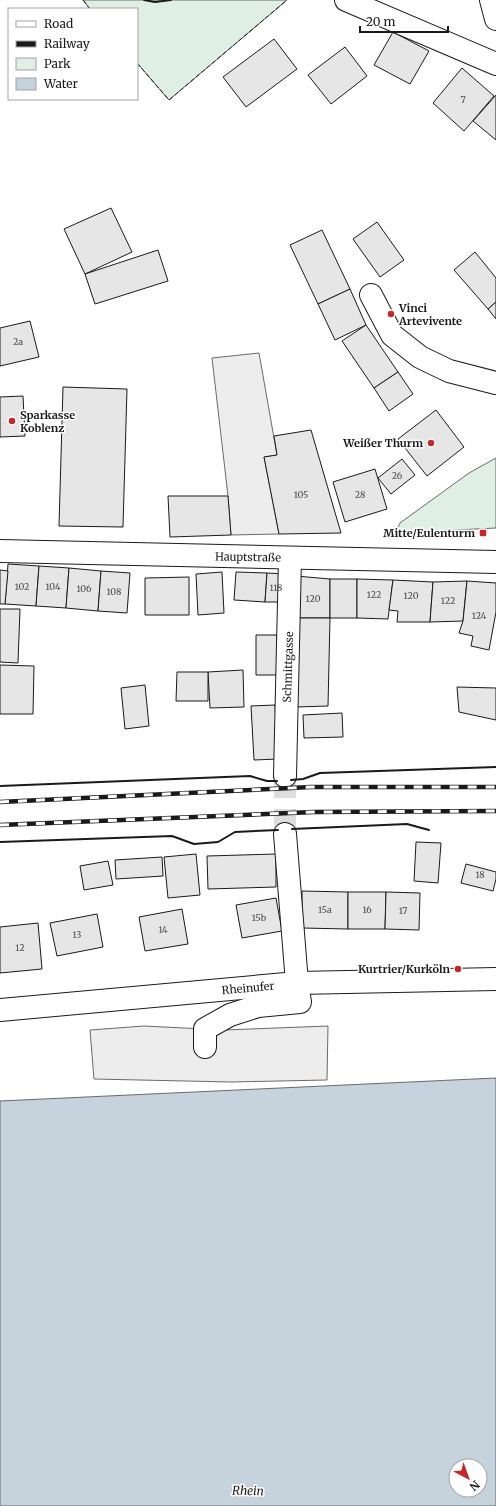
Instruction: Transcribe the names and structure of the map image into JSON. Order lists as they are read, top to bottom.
{
  "streets": {
    "street": ["Hauptstraße", "Schmittgasse", "Rheinufer"]
  },
  "crossings": [
    ["Hauptstraße", "Schmittgasse"]
  ],
  "water": ["Rhein"],
  "places": {
    "other": [
      "Vinci Artevivente",
      "Sparkasse Koblenz",
      "Weißer Thurm",
      "Kurtrier/Kurköln"
    ],
    "transit": ["Mitte/Eulenturm"]
  },
  "house_numbers": [
    "7",
    "2a",
    "26",
    "105",
    "28",
    "102",
    "104",
    "118",
    "106",
    "108",
    "122",
    "120",
    "120",
    "122",
    "124",
    "18",
    "15a",
    "16",
    "17",
    "15b",
    "14",
    "13",
    "12"
  ],
  "legend": [
    "Road",
    "Railway",
    "Park",
    "Water"
  ],
  "scale_bar": "20 m",
  "north": "bottom right"
}
